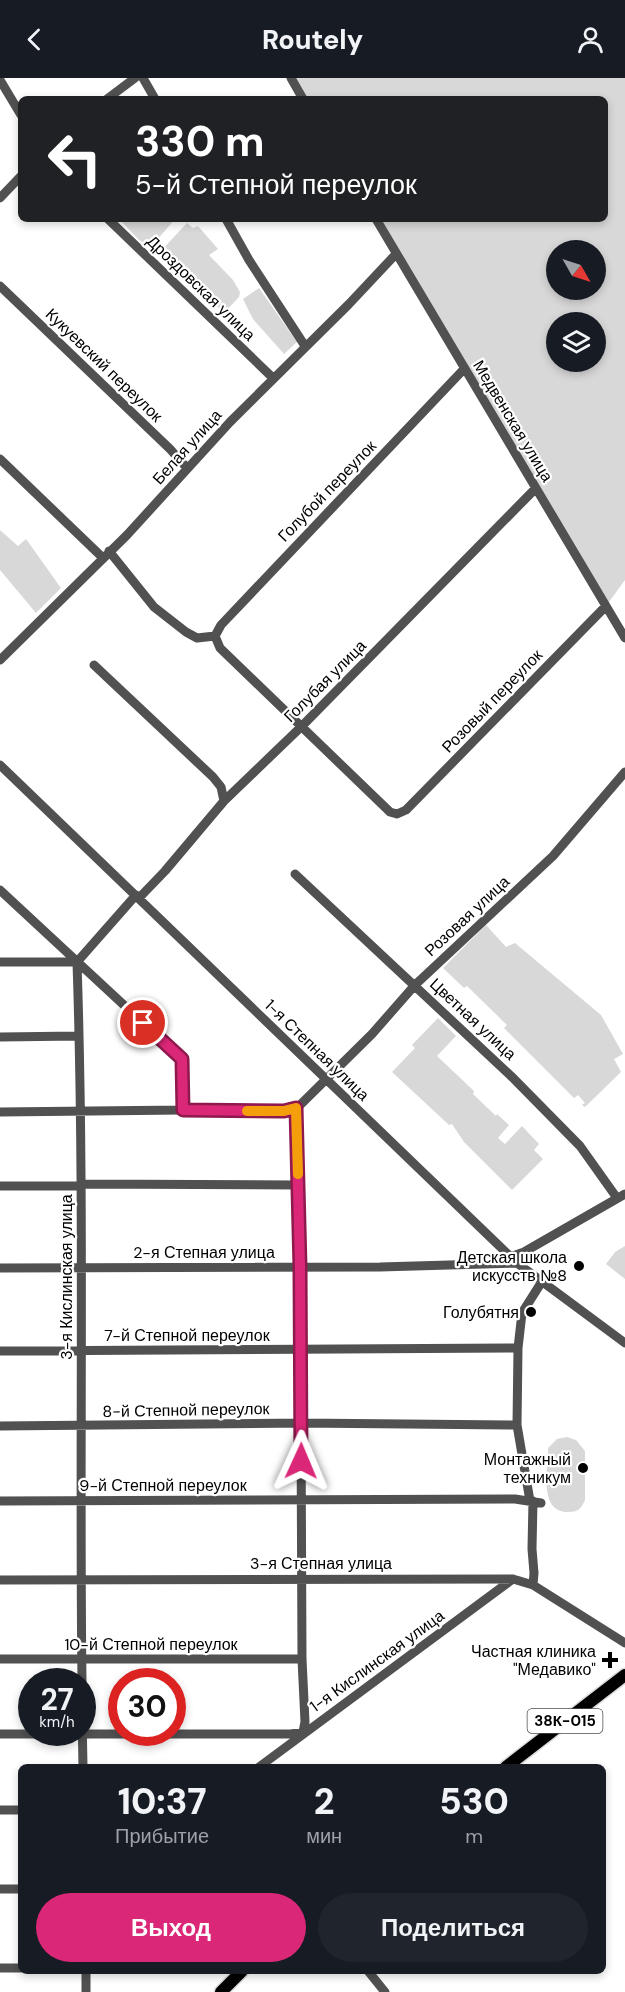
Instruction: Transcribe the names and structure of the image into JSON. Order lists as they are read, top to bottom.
{
  "streets": {
    "main road": ["38К-015"],
    "street": [
      "Дроздовская улица",
      "Кукуевский переулок",
      "Медвенская улица",
      "Белая улица",
      "Голубой переулок",
      "Голубая улица",
      "Розовый переулок",
      "Розовая улица",
      "Цветная улица",
      "1-я Степная улица",
      "2-я Степная улица",
      "3-я Кислинская улица",
      "7-й Степной переулок",
      "8-й Степной переулок",
      "9-й Степной переулок",
      "3-я Степная улица",
      "10-й Степной переулок",
      "1-я Кислинская улица"
    ]
  },
  "crossings": [
    ["Дроздовская улица", "Белая улица"],
    ["Кукуевский переулок", "Белая улица"],
    ["Медвенская улица", "Белая улица"],
    ["Медвенская улица", "Голубой переулок"],
    ["Медвенская улица", "Голубая улица"],
    ["Медвенская улица", "Розовый переулок"],
    ["Голубая улица", "Розовый переулок"],
    ["Голубая улица", "1-я Степная улица"],
    ["Розовая улица", "Цветная улица"],
    ["Розовая улица", "1-я Степная улица"],
    ["1-я Степная улица", "2-я Степная улица"],
    ["2-я Степная улица", "3-я Кислинская улица"],
    ["3-я Кислинская улица", "7-й Степной переулок"],
    ["3-я Кислинская улица", "8-й Степной переулок"],
    ["3-я Кислинская улица", "9-й Степной переулок"],
    ["3-я Кислинская улица", "3-я Степная улица"],
    ["3-я Кислинская улица", "10-й Степной переулок"],
    ["3-я Степная улица", "1-я Кислинская улица"]
  ],
  "places": {
    "other": ["Детская школа искусств №8", "Голубятня", "Монтажный техникум"],
    "health": ["Частная клиника \"Медавико\""]
  },
  "north": "bottom right",
  "page": {
    "header": "Routely",
    "turn": ["330 m", "5-й Степной переулок"],
    "speed": "27 km/h",
    "limit": "30",
    "eta": [
      "10:37",
      "Прибытие",
      "2",
      "мин",
      "530",
      "m"
    ],
    "buttons": ["Выход", "Поделиться"]
  }
}
